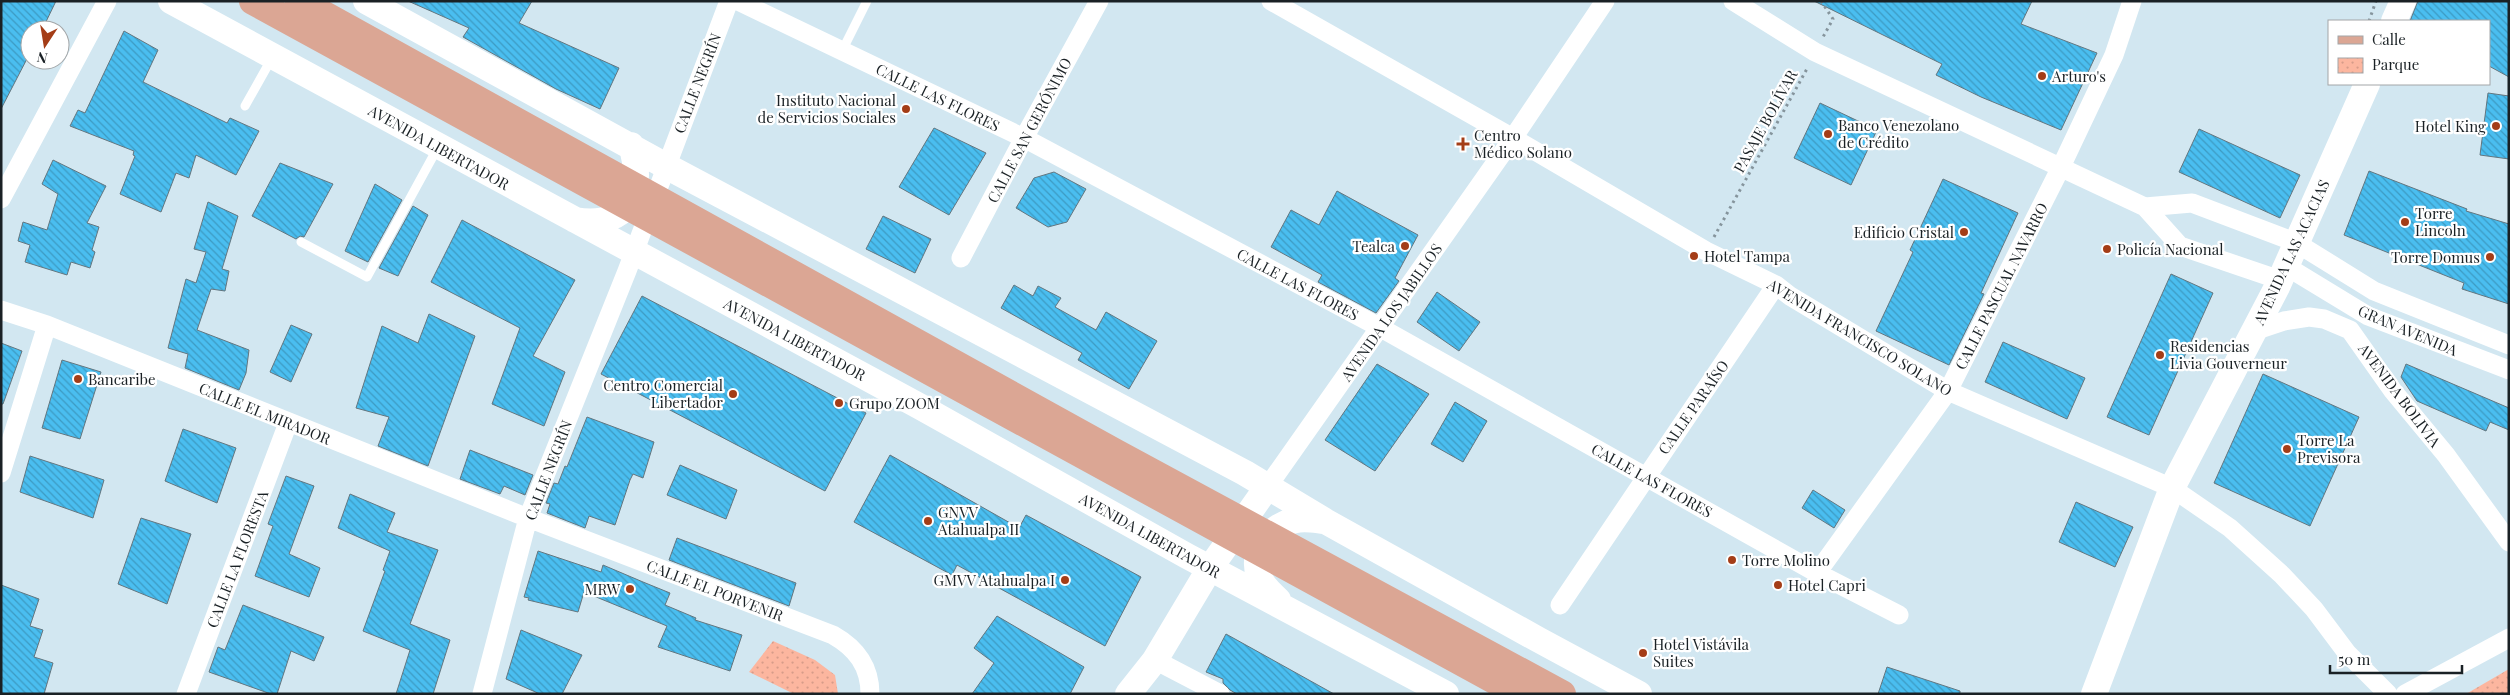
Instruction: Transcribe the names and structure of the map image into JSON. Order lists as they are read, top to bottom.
{
  "streets": {
    "main road": ["AVENIDA LIBERTADOR", "AVENIDA LAS ACACIAS"],
    "street": [
      "CALLE NEGRÍN",
      "CALLE LAS FLORES",
      "CALLE SAN GERÓNIMO",
      "CALLE PASCUAL NAVARRO",
      "AVENIDA LOS JABILLOS",
      "GRAN AVENIDA",
      "AVENIDA FRANCISCO SOLANO",
      "AVENIDA BOLIVIA",
      "CALLE PARAÍSO",
      "CALLE EL MIRADOR",
      "CALLE LA FLORESTA",
      "CALLE EL PORVENIR"
    ],
    "path": ["PASAJE BOLÍVAR"]
  },
  "crossings": [
    ["CALLE NEGRÍN", "AVENIDA LIBERTADOR"],
    ["CALLE NEGRÍN", "CALLE EL MIRADOR"],
    ["CALLE NEGRÍN", "CALLE EL PORVENIR"],
    ["CALLE LAS FLORES", "CALLE SAN GERÓNIMO"],
    ["CALLE LAS FLORES", "CALLE PASCUAL NAVARRO"],
    ["CALLE LAS FLORES", "AVENIDA LOS JABILLOS"],
    ["CALLE LAS FLORES", "CALLE PARAÍSO"],
    ["PASAJE BOLÍVAR", "AVENIDA FRANCISCO SOLANO"],
    ["AVENIDA LAS ACACIAS", "GRAN AVENIDA"],
    ["AVENIDA LAS ACACIAS", "AVENIDA FRANCISCO SOLANO"],
    ["AVENIDA LAS ACACIAS", "AVENIDA BOLIVIA"],
    ["CALLE PASCUAL NAVARRO", "AVENIDA FRANCISCO SOLANO"],
    ["AVENIDA LOS JABILLOS", "AVENIDA FRANCISCO SOLANO"],
    ["AVENIDA FRANCISCO SOLANO", "CALLE PARAÍSO"],
    ["CALLE EL MIRADOR", "CALLE LA FLORESTA"],
    ["CALLE EL MIRADOR", "CALLE EL PORVENIR"]
  ],
  "places": {
    "other": [
      "Arturo's",
      "Instituto Nacional de Servicios Sociales",
      "Hotel King",
      "Banco Venezolano de Crédito",
      "Torre Lincoln",
      "Edificio Cristal",
      "Tealca",
      "Policía Nacional",
      "Hotel Tampa",
      "Torre Domus",
      "Residencias Livia Gouverneur",
      "Bancaribe",
      "Centro Comercial Libertador",
      "Grupo ZOOM",
      "Torre La Previsora",
      "GNVV Atahualpa II",
      "Torre Molino",
      "GMVV Atahualpa I",
      "Hotel Capri",
      "MRW",
      "Hotel Vistávila Suites"
    ],
    "health": ["Centro Médico Solano"]
  },
  "legend": ["Calle", "Parque"],
  "scale_bar": "50 m",
  "north": "bottom"
}
